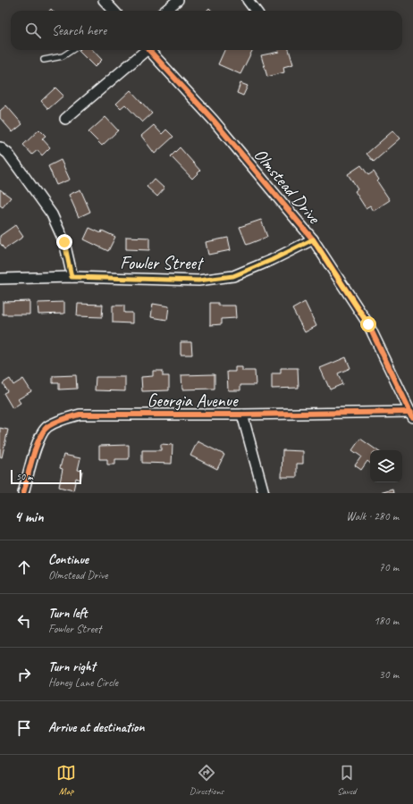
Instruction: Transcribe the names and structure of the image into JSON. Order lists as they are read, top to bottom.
{
  "streets": {
    "street": ["Olmstead Drive", "Fowler Street", "Georgia Avenue"]
  },
  "crossings": [
    ["Olmstead Drive", "Fowler Street"],
    ["Olmstead Drive", "Georgia Avenue"]
  ],
  "scale_bar": "50 m",
  "page": {
    "search": "Search here",
    "scale": "50 m",
    "heading": ["4 min", "Walk · 280 m"],
    "list": [
      ["Continue", "Olmstead Drive", "70 m"],
      ["Turn left", "Fowler Street", "180 m"],
      ["Turn right", "Honey Lane Circle", "30 m"],
      "Arrive at destination"
    ],
    "nav": ["Map", "Directions", "Saved"]
  }
}
